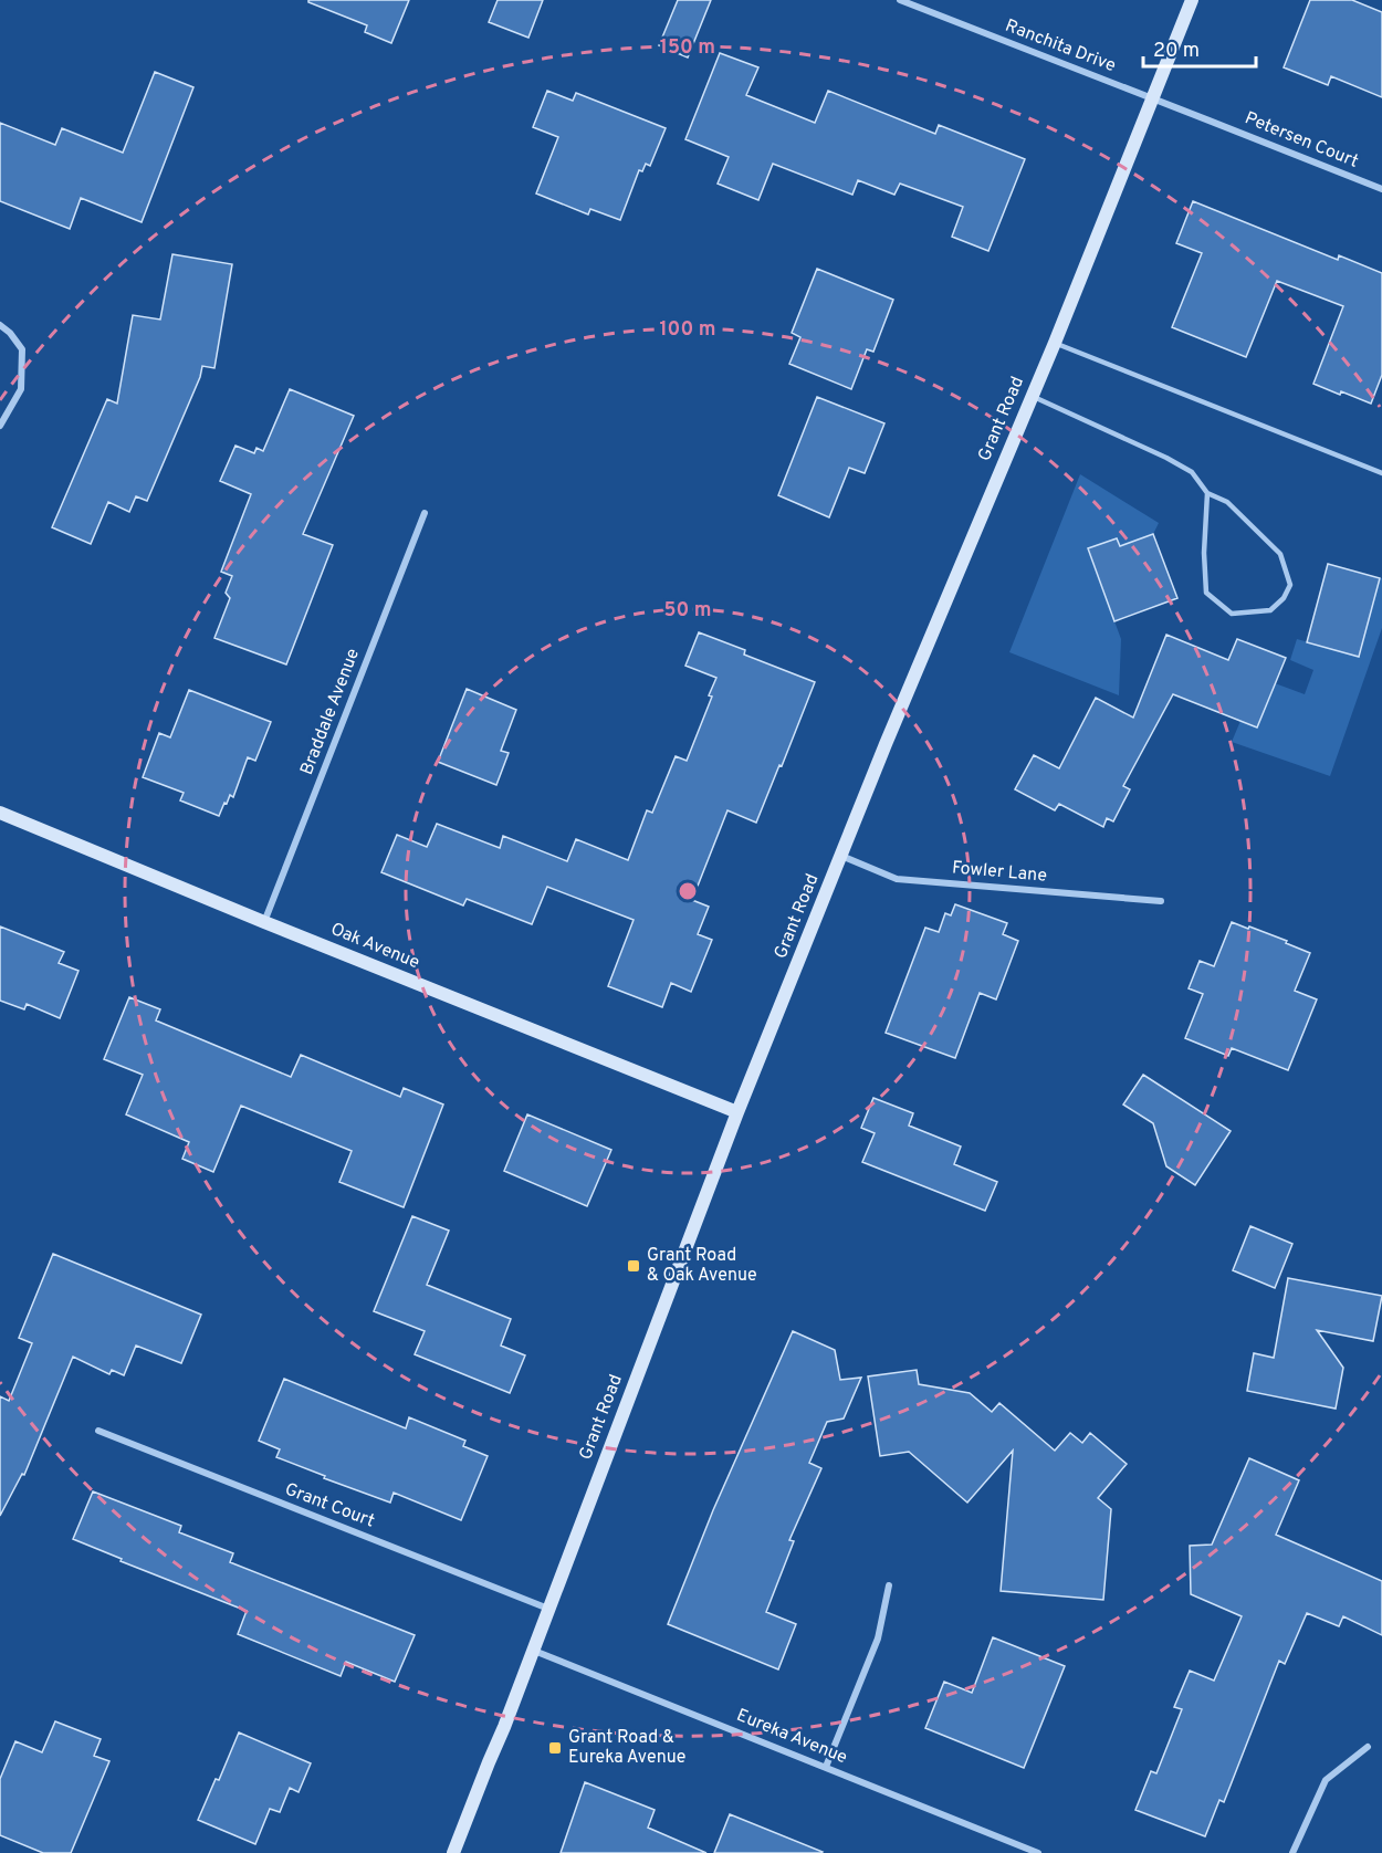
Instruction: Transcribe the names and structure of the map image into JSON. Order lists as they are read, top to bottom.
{
  "streets": {
    "main road": ["Grant Road", "Oak Avenue"],
    "street": [
      "Ranchita Drive",
      "Petersen Court",
      "Braddale Avenue",
      "Fowler Lane",
      "Grant Court",
      "Eureka Avenue"
    ]
  },
  "crossings": [
    ["Ranchita Drive", "Petersen Court"],
    ["Ranchita Drive", "Grant Road"],
    ["Grant Road", "Fowler Lane"],
    ["Grant Road", "Oak Avenue"],
    ["Grant Road", "Grant Court"],
    ["Grant Road", "Eureka Avenue"],
    ["Braddale Avenue", "Oak Avenue"]
  ],
  "places": {
    "transit": ["Grant Road & Oak Avenue", "Grant Road & Eureka Avenue"]
  },
  "scale_bar": "20 m",
  "rings": ["150 m", "100 m", "50 m"]
}
